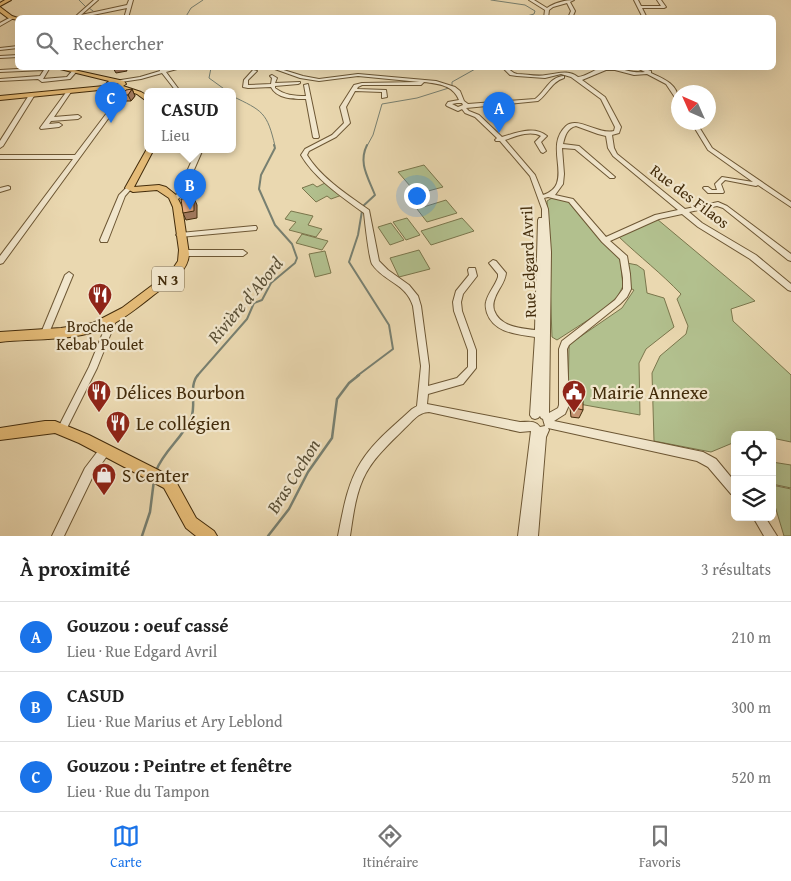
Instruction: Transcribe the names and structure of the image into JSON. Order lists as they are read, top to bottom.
{
  "streets": {
    "main road": ["N 3"],
    "street": ["Rue des Filaos", "Rue Edgard Avril"]
  },
  "water": ["Rivière d'Abord", "Bras Cochon"],
  "places": {
    "restaurant": ["Broche de Kebab Poulet", "Délices Bourbon", "Le collégien"],
    "public building": ["Mairie Annexe"],
    "shop": ["S Center"]
  },
  "north": "top left",
  "page": {
    "search": "Rechercher",
    "pins": ["C", "A", "B"],
    "popup": ["CASUD", "Lieu"],
    "heading": ["À proximité", "3 résultats"],
    "list": [
      {
        "mark": "A",
        "name": "Gouzou : oeuf cassé",
        "note": "Lieu · Rue Edgard Avril",
        "value": "210 m"
      },
      {
        "mark": "B",
        "name": "CASUD",
        "note": "Lieu · Rue Marius et Ary Leblond",
        "value": "300 m"
      },
      {
        "mark": "C",
        "name": "Gouzou : Peintre et fenêtre",
        "note": "Lieu · Rue du Tampon",
        "value": "520 m"
      }
    ],
    "nav": ["Carte", "Itinéraire", "Favoris"]
  }
}
